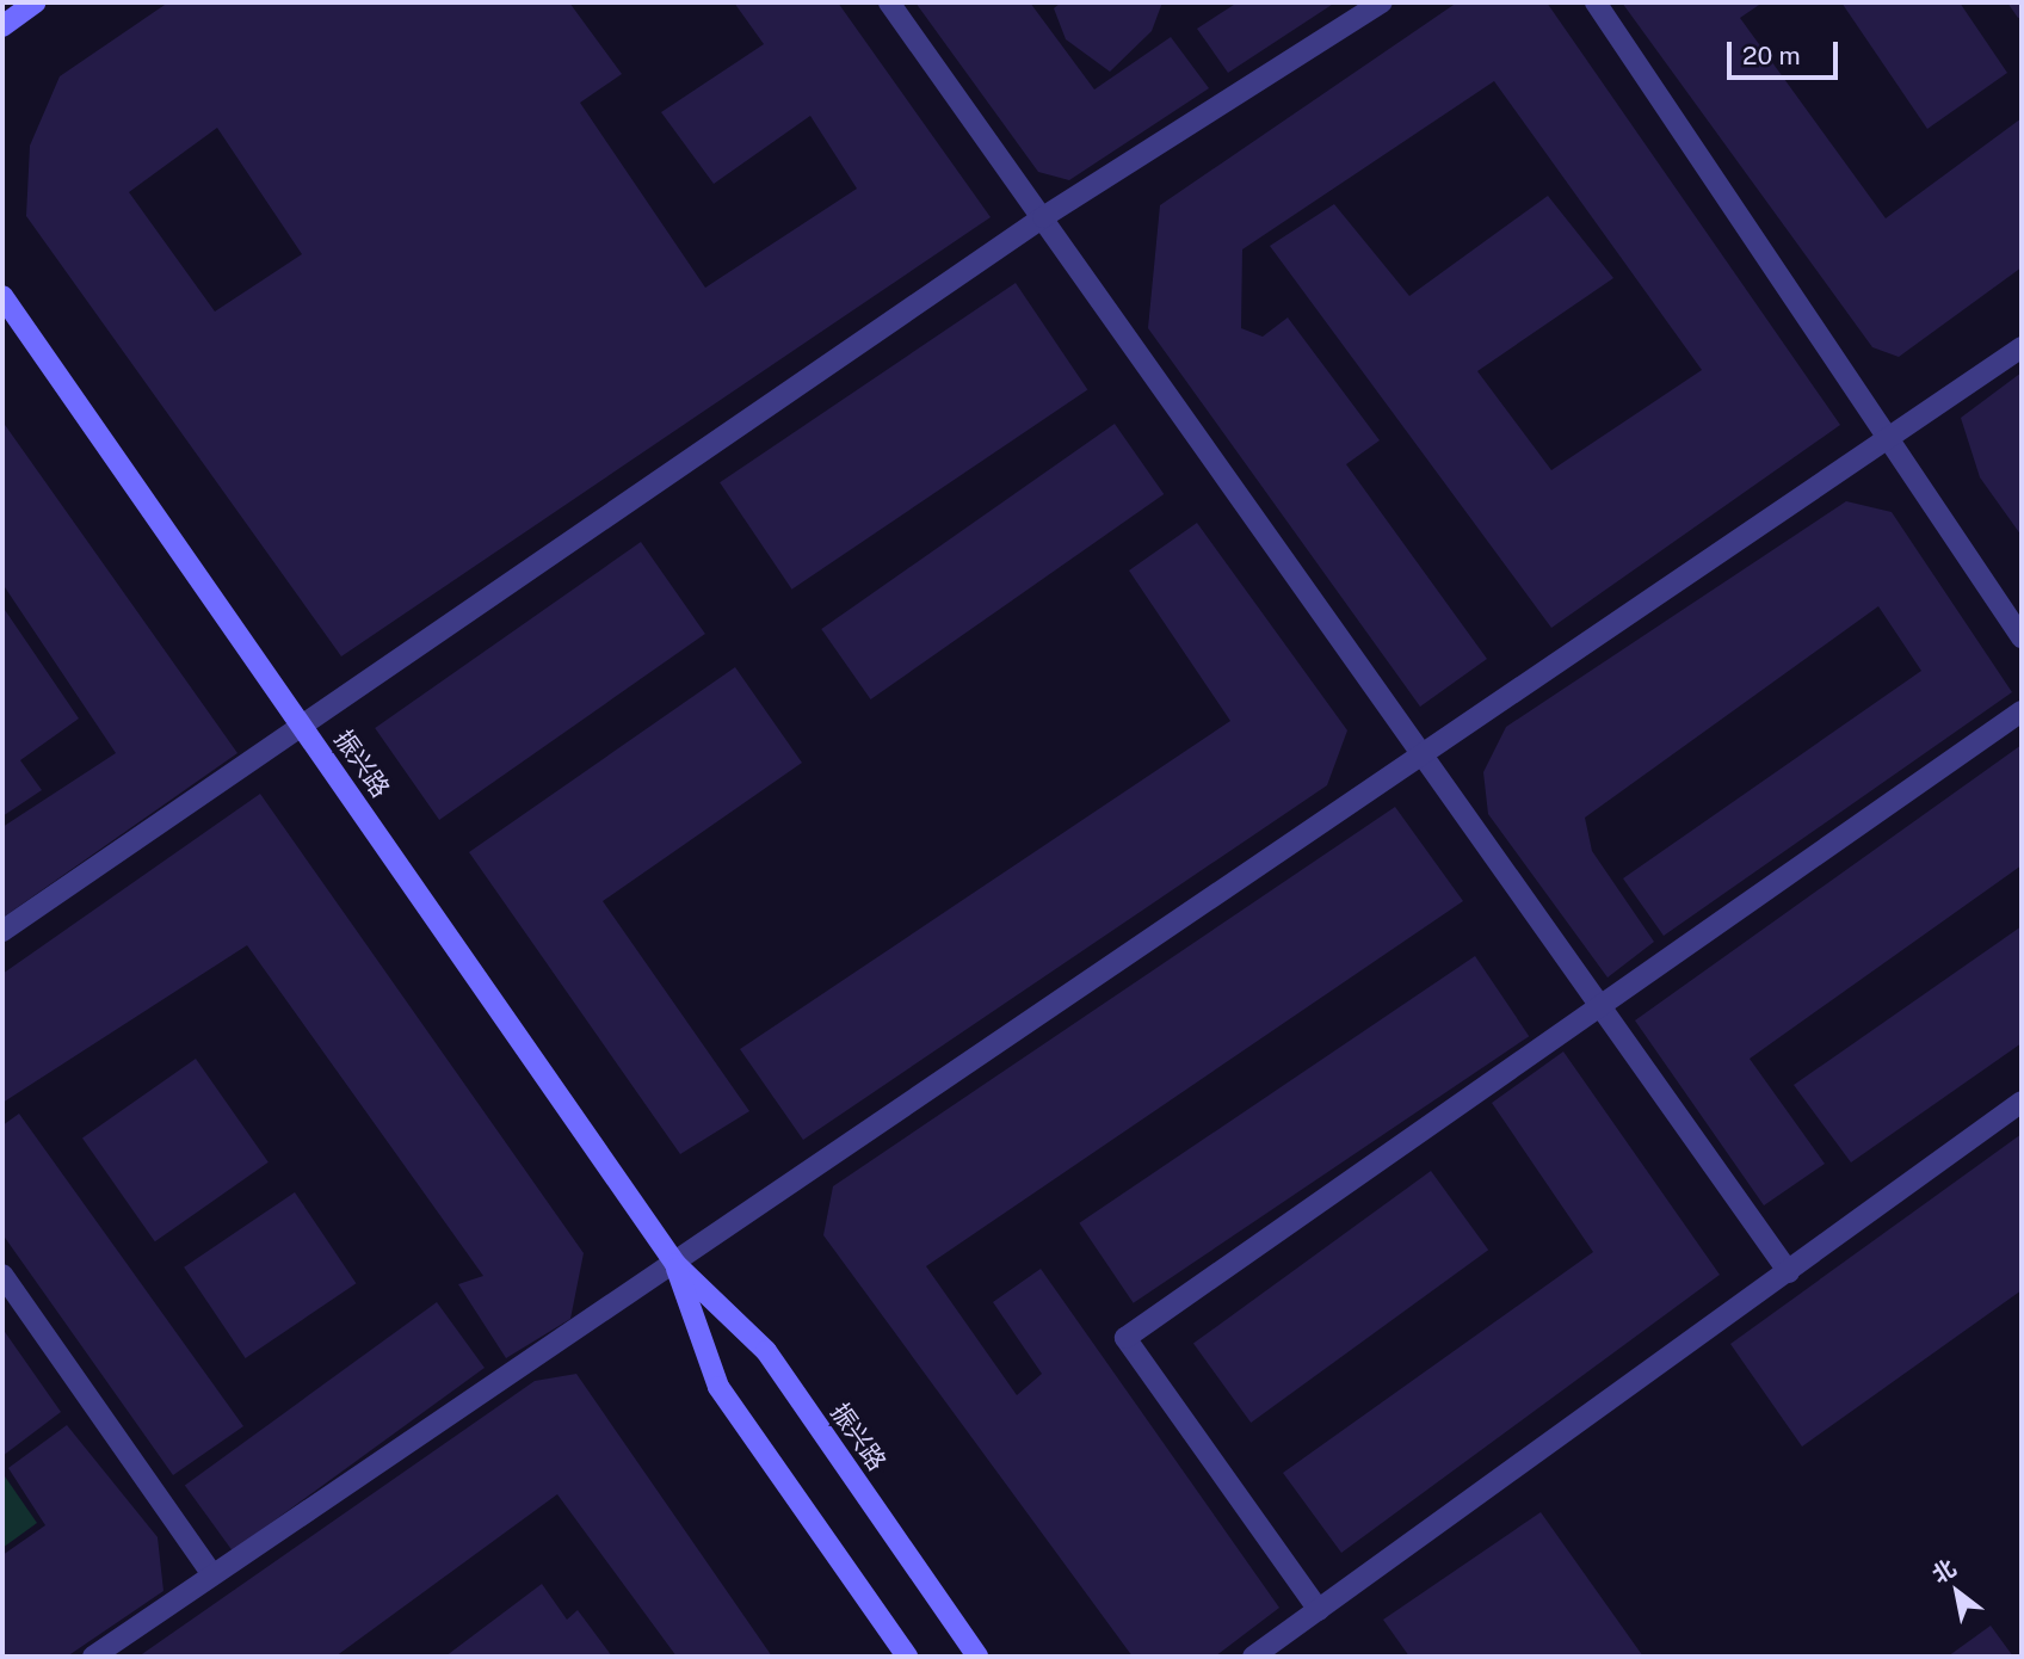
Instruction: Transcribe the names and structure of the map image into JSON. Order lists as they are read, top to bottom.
{
  "streets": {
    "main road": ["振兴路"]
  },
  "scale_bar": "20 m",
  "north": "top left"
}
